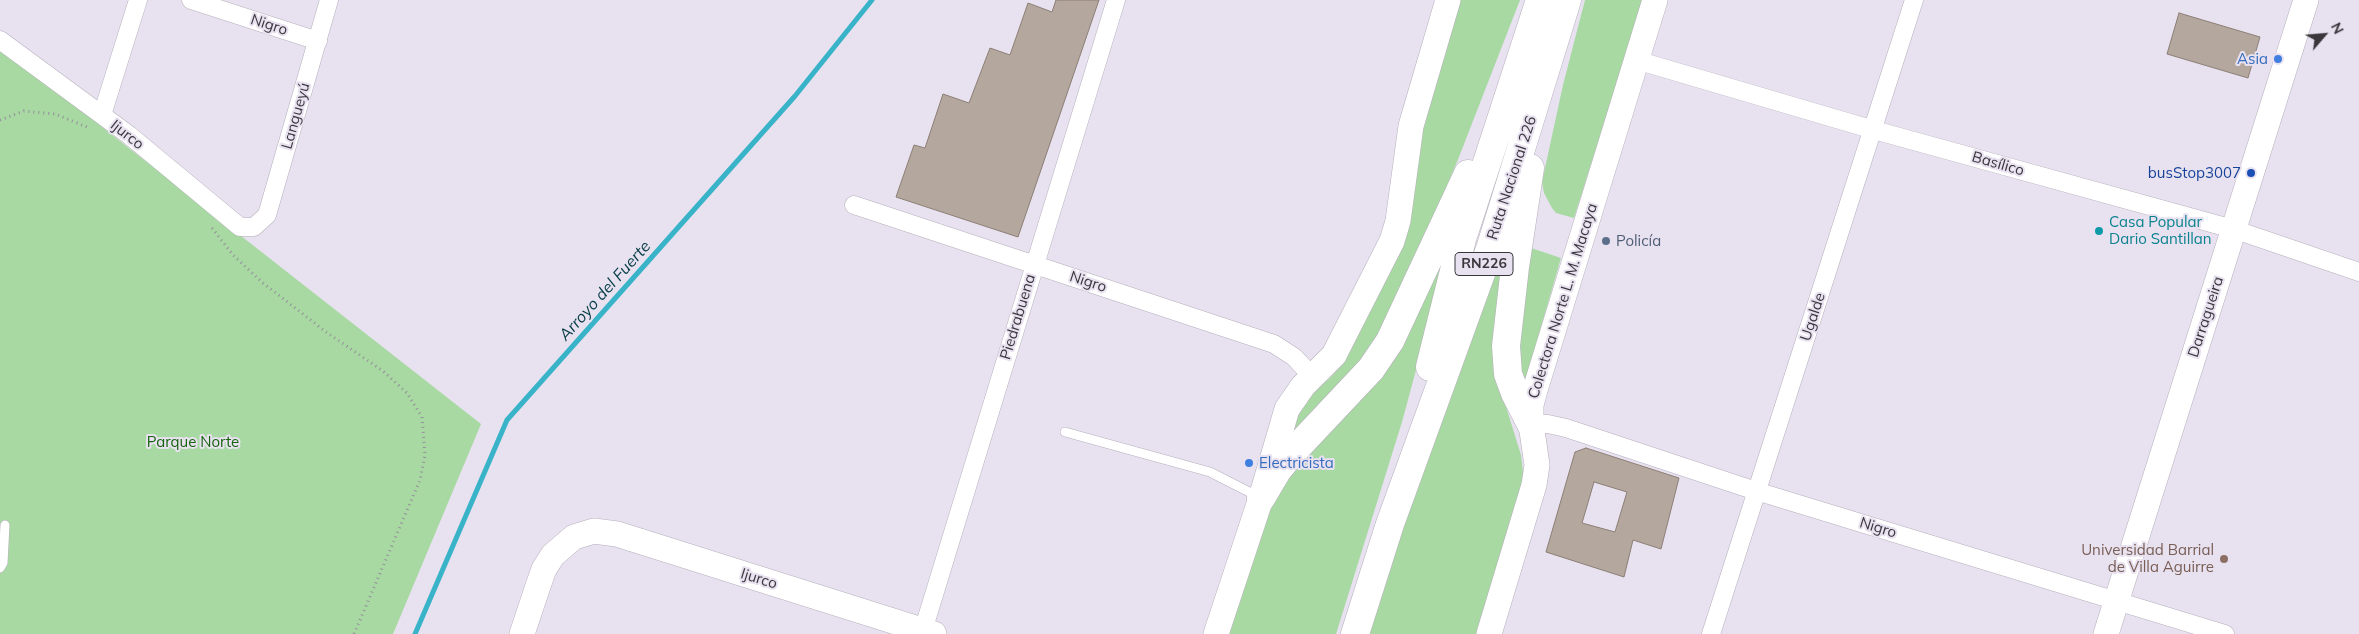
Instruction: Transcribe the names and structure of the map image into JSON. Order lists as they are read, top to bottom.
{
  "streets": {
    "highway": ["Ruta Nacional 226", "RN226"],
    "street": [
      "Nigro",
      "Langueyú",
      "Ijurco",
      "Basílico",
      "Colectora Norte L. M. Macaya",
      "Piedrabuena",
      "Ugalde",
      "Darragueira"
    ]
  },
  "crossings": [
    ["Nigro", "Langueyú"],
    ["Nigro", "Colectora Norte L. M. Macaya"],
    ["Nigro", "Piedrabuena"],
    ["Nigro", "Ugalde"],
    ["Nigro", "Darragueira"],
    ["Langueyú", "Ijurco"],
    ["Ijurco", "Piedrabuena"],
    ["Basílico", "Colectora Norte L. M. Macaya"],
    ["Basílico", "Ugalde"],
    ["Basílico", "Darragueira"]
  ],
  "water": ["Arroyo del Fuerte"],
  "parks": ["Parque Norte"],
  "places": [
    "Asia",
    "busStop3007",
    "Casa Popular Dario Santillan",
    "Policía",
    "Electricista",
    "Universidad Barrial de Villa Aguirre"
  ],
  "north": "top right"
}
